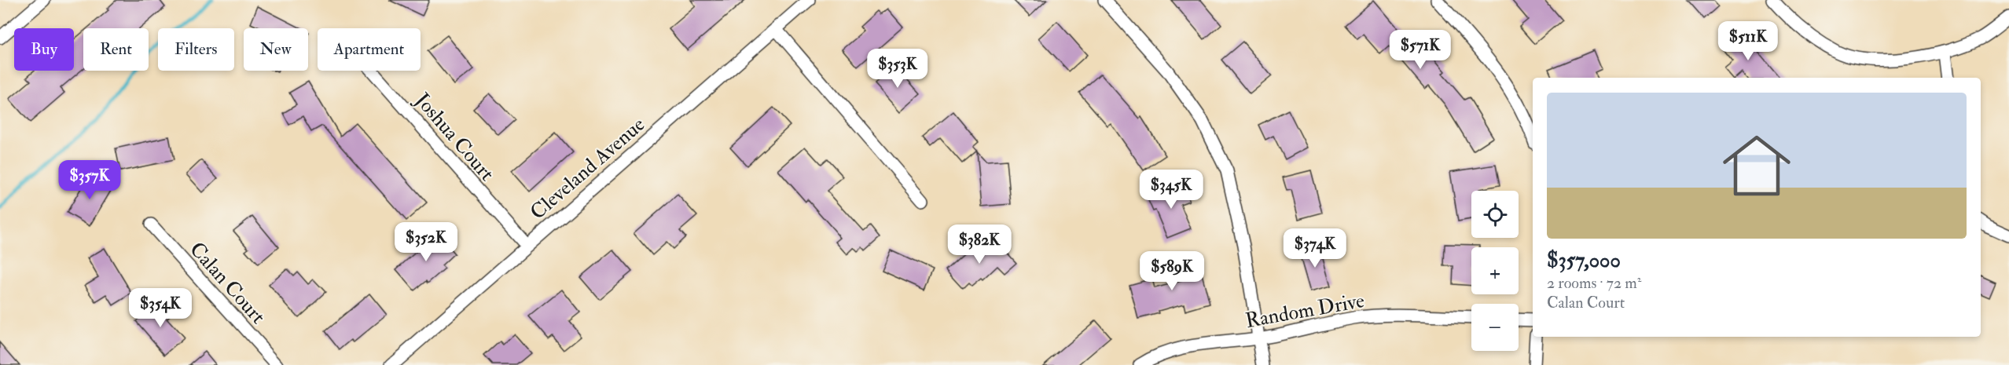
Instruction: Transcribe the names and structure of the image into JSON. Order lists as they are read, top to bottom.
{
  "streets": {
    "street": [
      "Joshua Court",
      "Cleveland Avenue",
      "Calan Court",
      "Random Drive"
    ]
  },
  "crossings": [
    ["Joshua Court", "Cleveland Avenue"]
  ],
  "page": {
    "price": [
      "$511K",
      "$571K",
      "$353K",
      "$357K",
      "$345K",
      "$352K",
      "$382K",
      "$374K",
      "$589K",
      "$354K"
    ],
    "chip": [
      "Buy",
      "Rent",
      "Filters",
      "New",
      "Apartment"
    ],
    "list": [
      {
        "name": "$357,000",
        "note": "2 rooms · 72 m² · Calan Court"
      }
    ],
    "map_buttons": ["+", "−"]
  }
}
